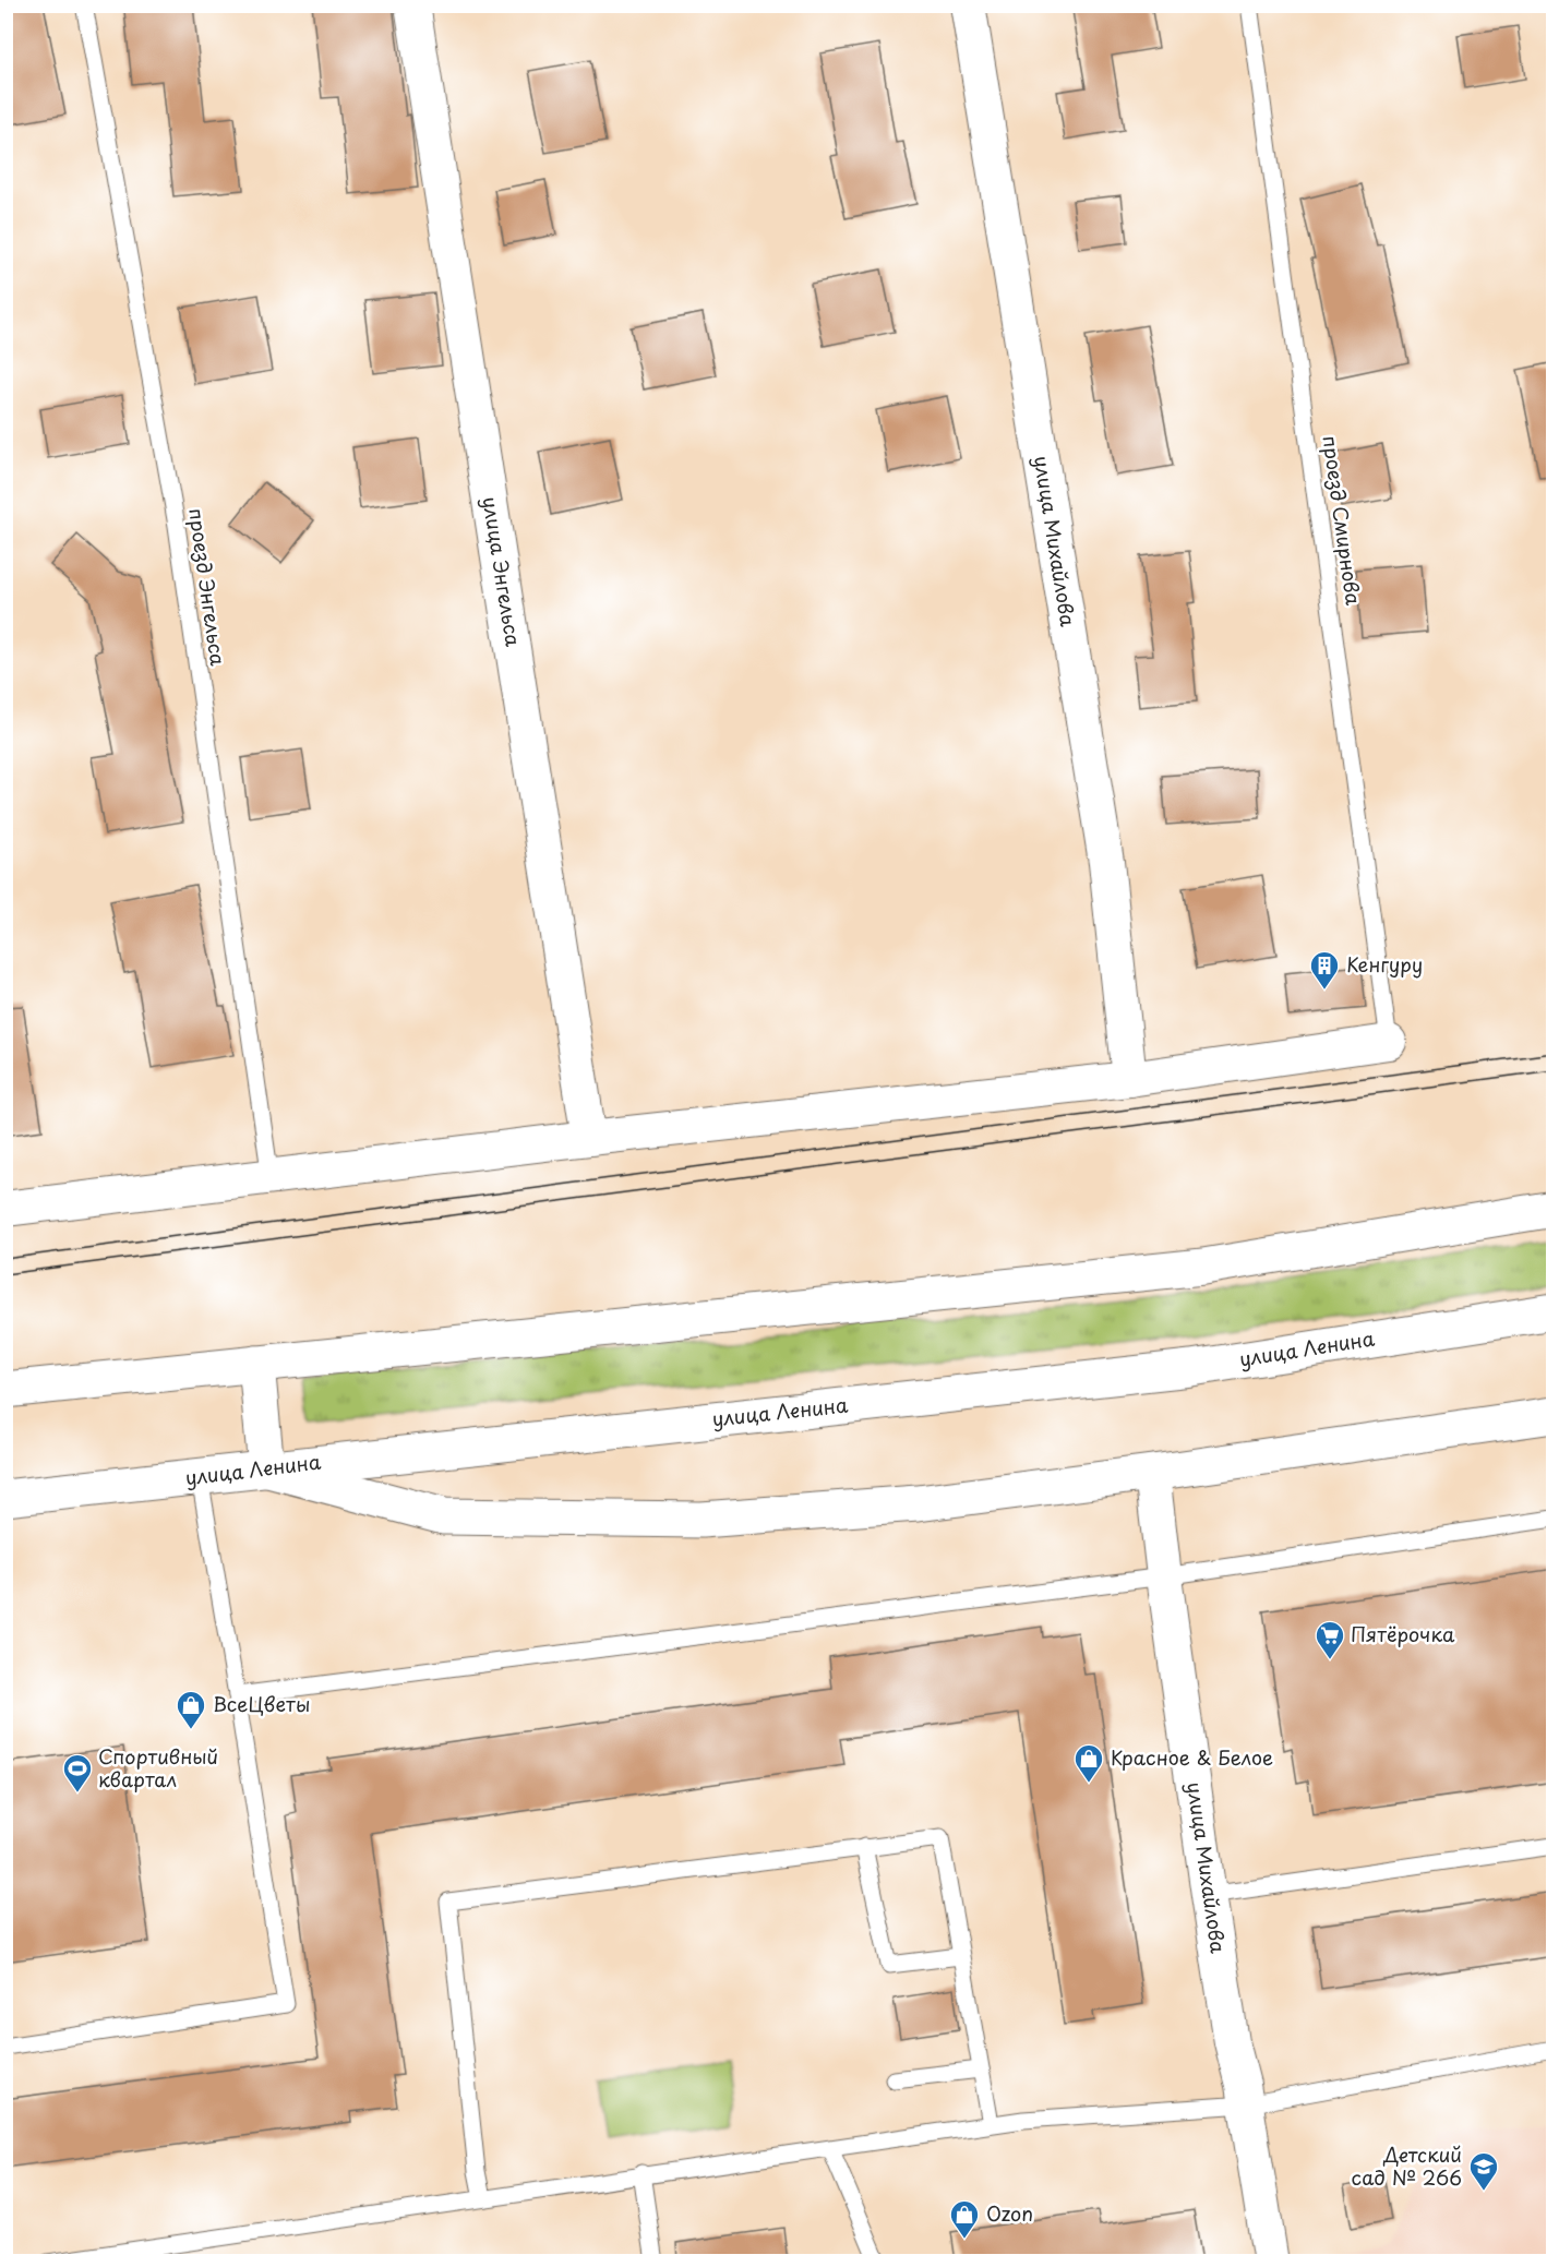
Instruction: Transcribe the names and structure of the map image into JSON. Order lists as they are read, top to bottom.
{
  "streets": {
    "main road": ["улица Ленина"],
    "street": ["улица Михайлова", "улица Энгельса"],
    "lane": ["проезд Смирнова", "проезд Энгельса"]
  },
  "places": {
    "building": ["Кенгуру"],
    "supermarket": ["Пятёрочка"],
    "shop": ["ВсеЦветы", "Красное & Белое", "Ozon"],
    "sports": ["Спортивный квартал"],
    "school or university": ["Детский сад № 266"]
  }
}
